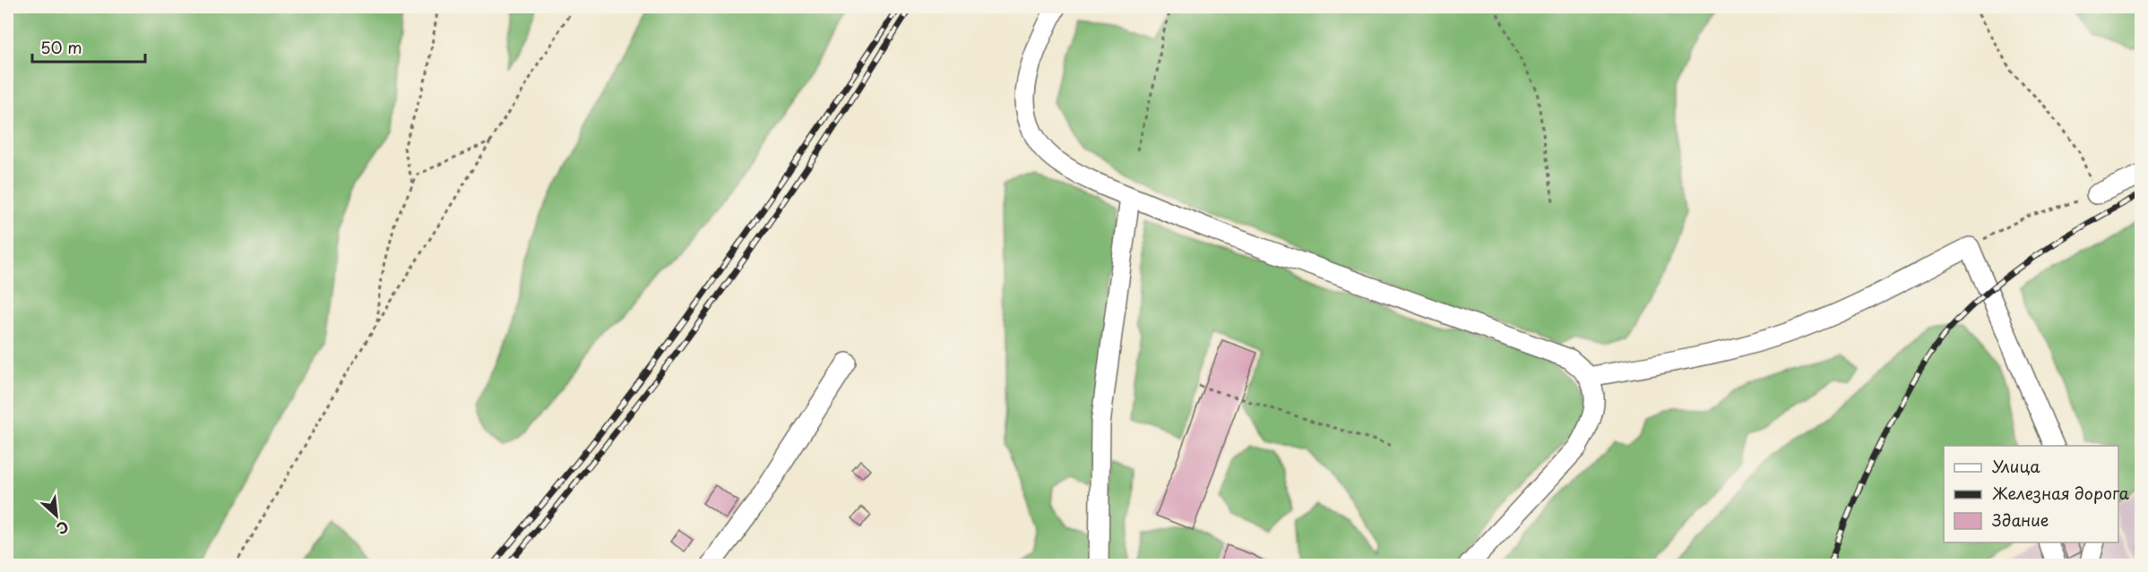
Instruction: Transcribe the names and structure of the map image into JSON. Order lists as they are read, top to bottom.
{
  "legend": ["Улица", "Железная дорога", "Здание"],
  "scale_bar": "50 m",
  "north": "bottom right"
}
